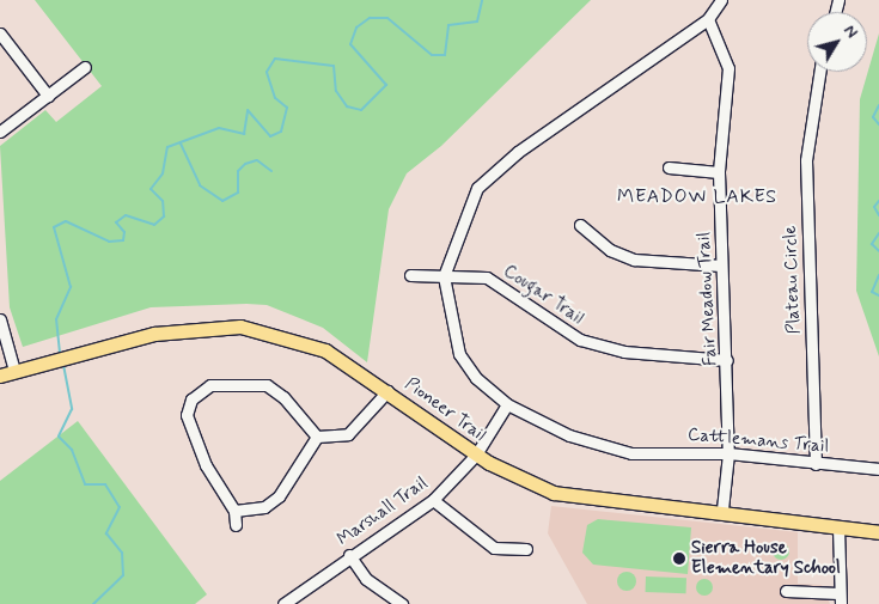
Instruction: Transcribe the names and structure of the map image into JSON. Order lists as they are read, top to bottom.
{
  "streets": {
    "main road": ["Pioneer Trail"],
    "street": [
      "Plateau Circle",
      "Cougar Trail",
      "Fair Meadow Trail",
      "Cattlemans Trail",
      "Marshall Trail"
    ]
  },
  "crossings": [
    ["Plateau Circle", "Cattlemans Trail"],
    ["Cougar Trail", "Fair Meadow Trail"],
    ["Cougar Trail", "Cattlemans Trail"],
    ["Fair Meadow Trail", "Pioneer Trail"],
    ["Fair Meadow Trail", "Cattlemans Trail"],
    ["Pioneer Trail", "Marshall Trail"],
    ["Cattlemans Trail", "Marshall Trail"]
  ],
  "districts": ["MEADOW LAKES"],
  "places": ["Sierra House Elementary School"],
  "north": "top right"
}
